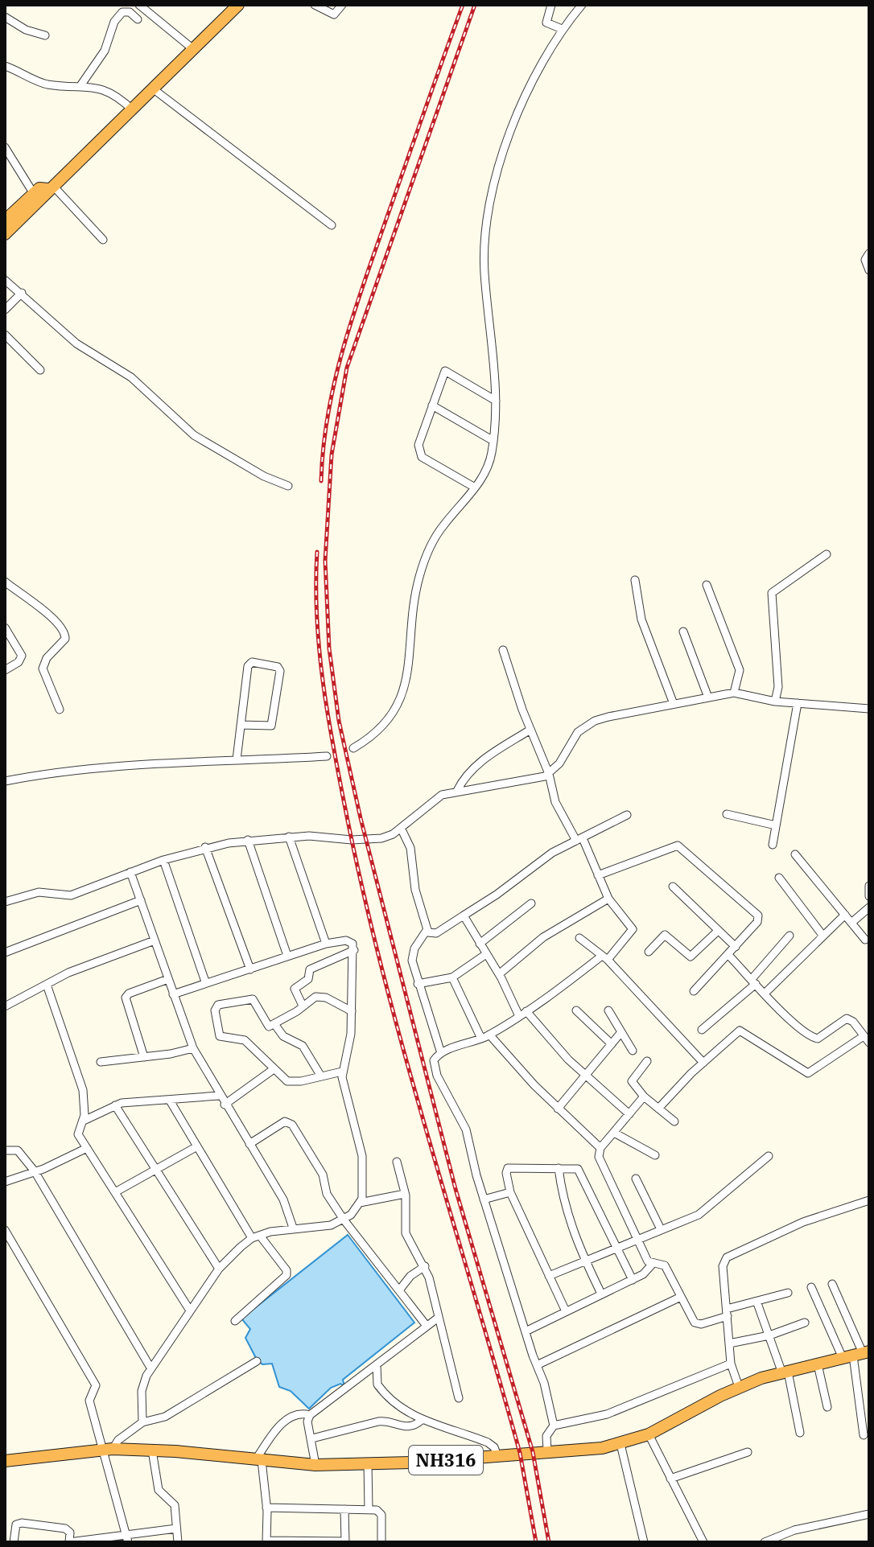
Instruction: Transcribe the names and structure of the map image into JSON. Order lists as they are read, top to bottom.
{
  "streets": {
    "highway": ["NH316"]
  }
}
